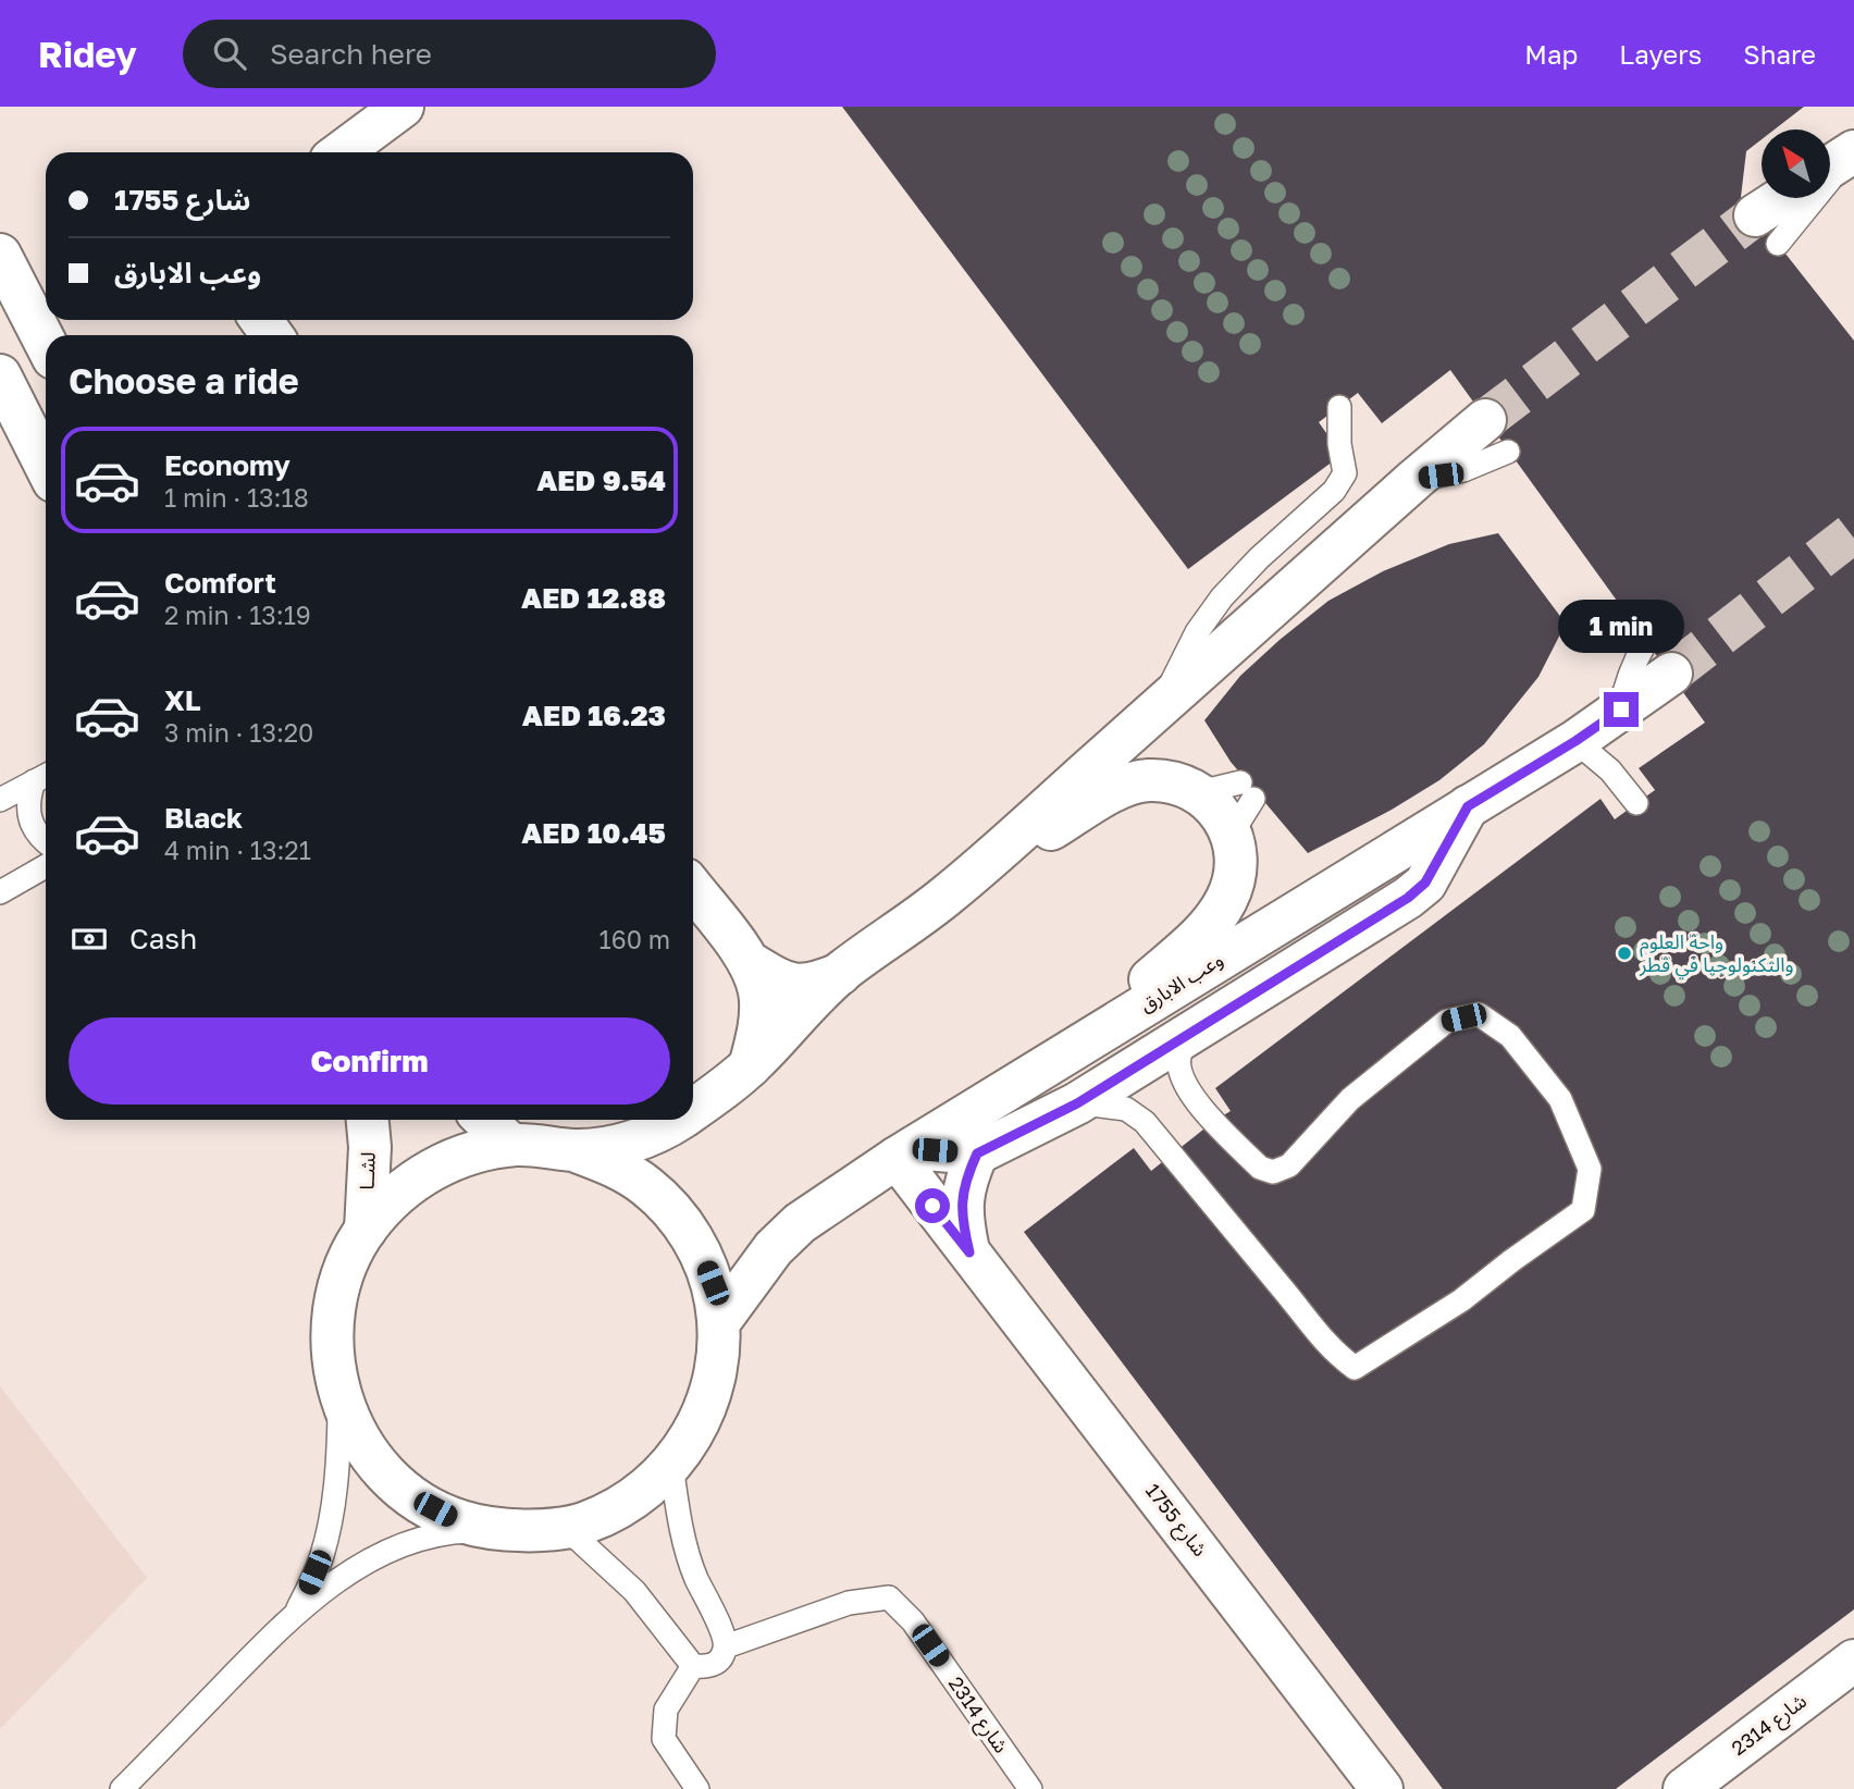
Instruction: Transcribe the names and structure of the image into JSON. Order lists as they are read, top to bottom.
{
  "streets": {
    "street": [
      "وعب الابارق",
      "لشــا",
      "شارع 1755",
      "شارع 2314"
    ]
  },
  "crossings": [
    ["وعب الابارق", "شارع 1755"]
  ],
  "places": ["واحة العلوم والتكنولوجيا في قطر"],
  "north": "top left",
  "page": {
    "header": "Ridey",
    "search": "Search here",
    "nav": ["Map", "Layers", "Share"],
    "banner": ["شارع 1755", "وعب الابارق"],
    "heading": "Choose a ride",
    "list": [
      {
        "name": "Economy",
        "note": "1 min · 13:18",
        "value": "AED 9.54"
      },
      {
        "name": "Comfort",
        "note": "2 min · 13:19",
        "value": "AED 12.88"
      },
      {
        "name": "XL",
        "note": "3 min · 13:20",
        "value": "AED 16.23"
      },
      {
        "name": "Black",
        "note": "4 min · 13:21",
        "value": "AED 10.45"
      }
    ],
    "bubble": "1 min",
    "pay": ["Cash", "160 m"],
    "buttons": "Confirm"
  }
}
